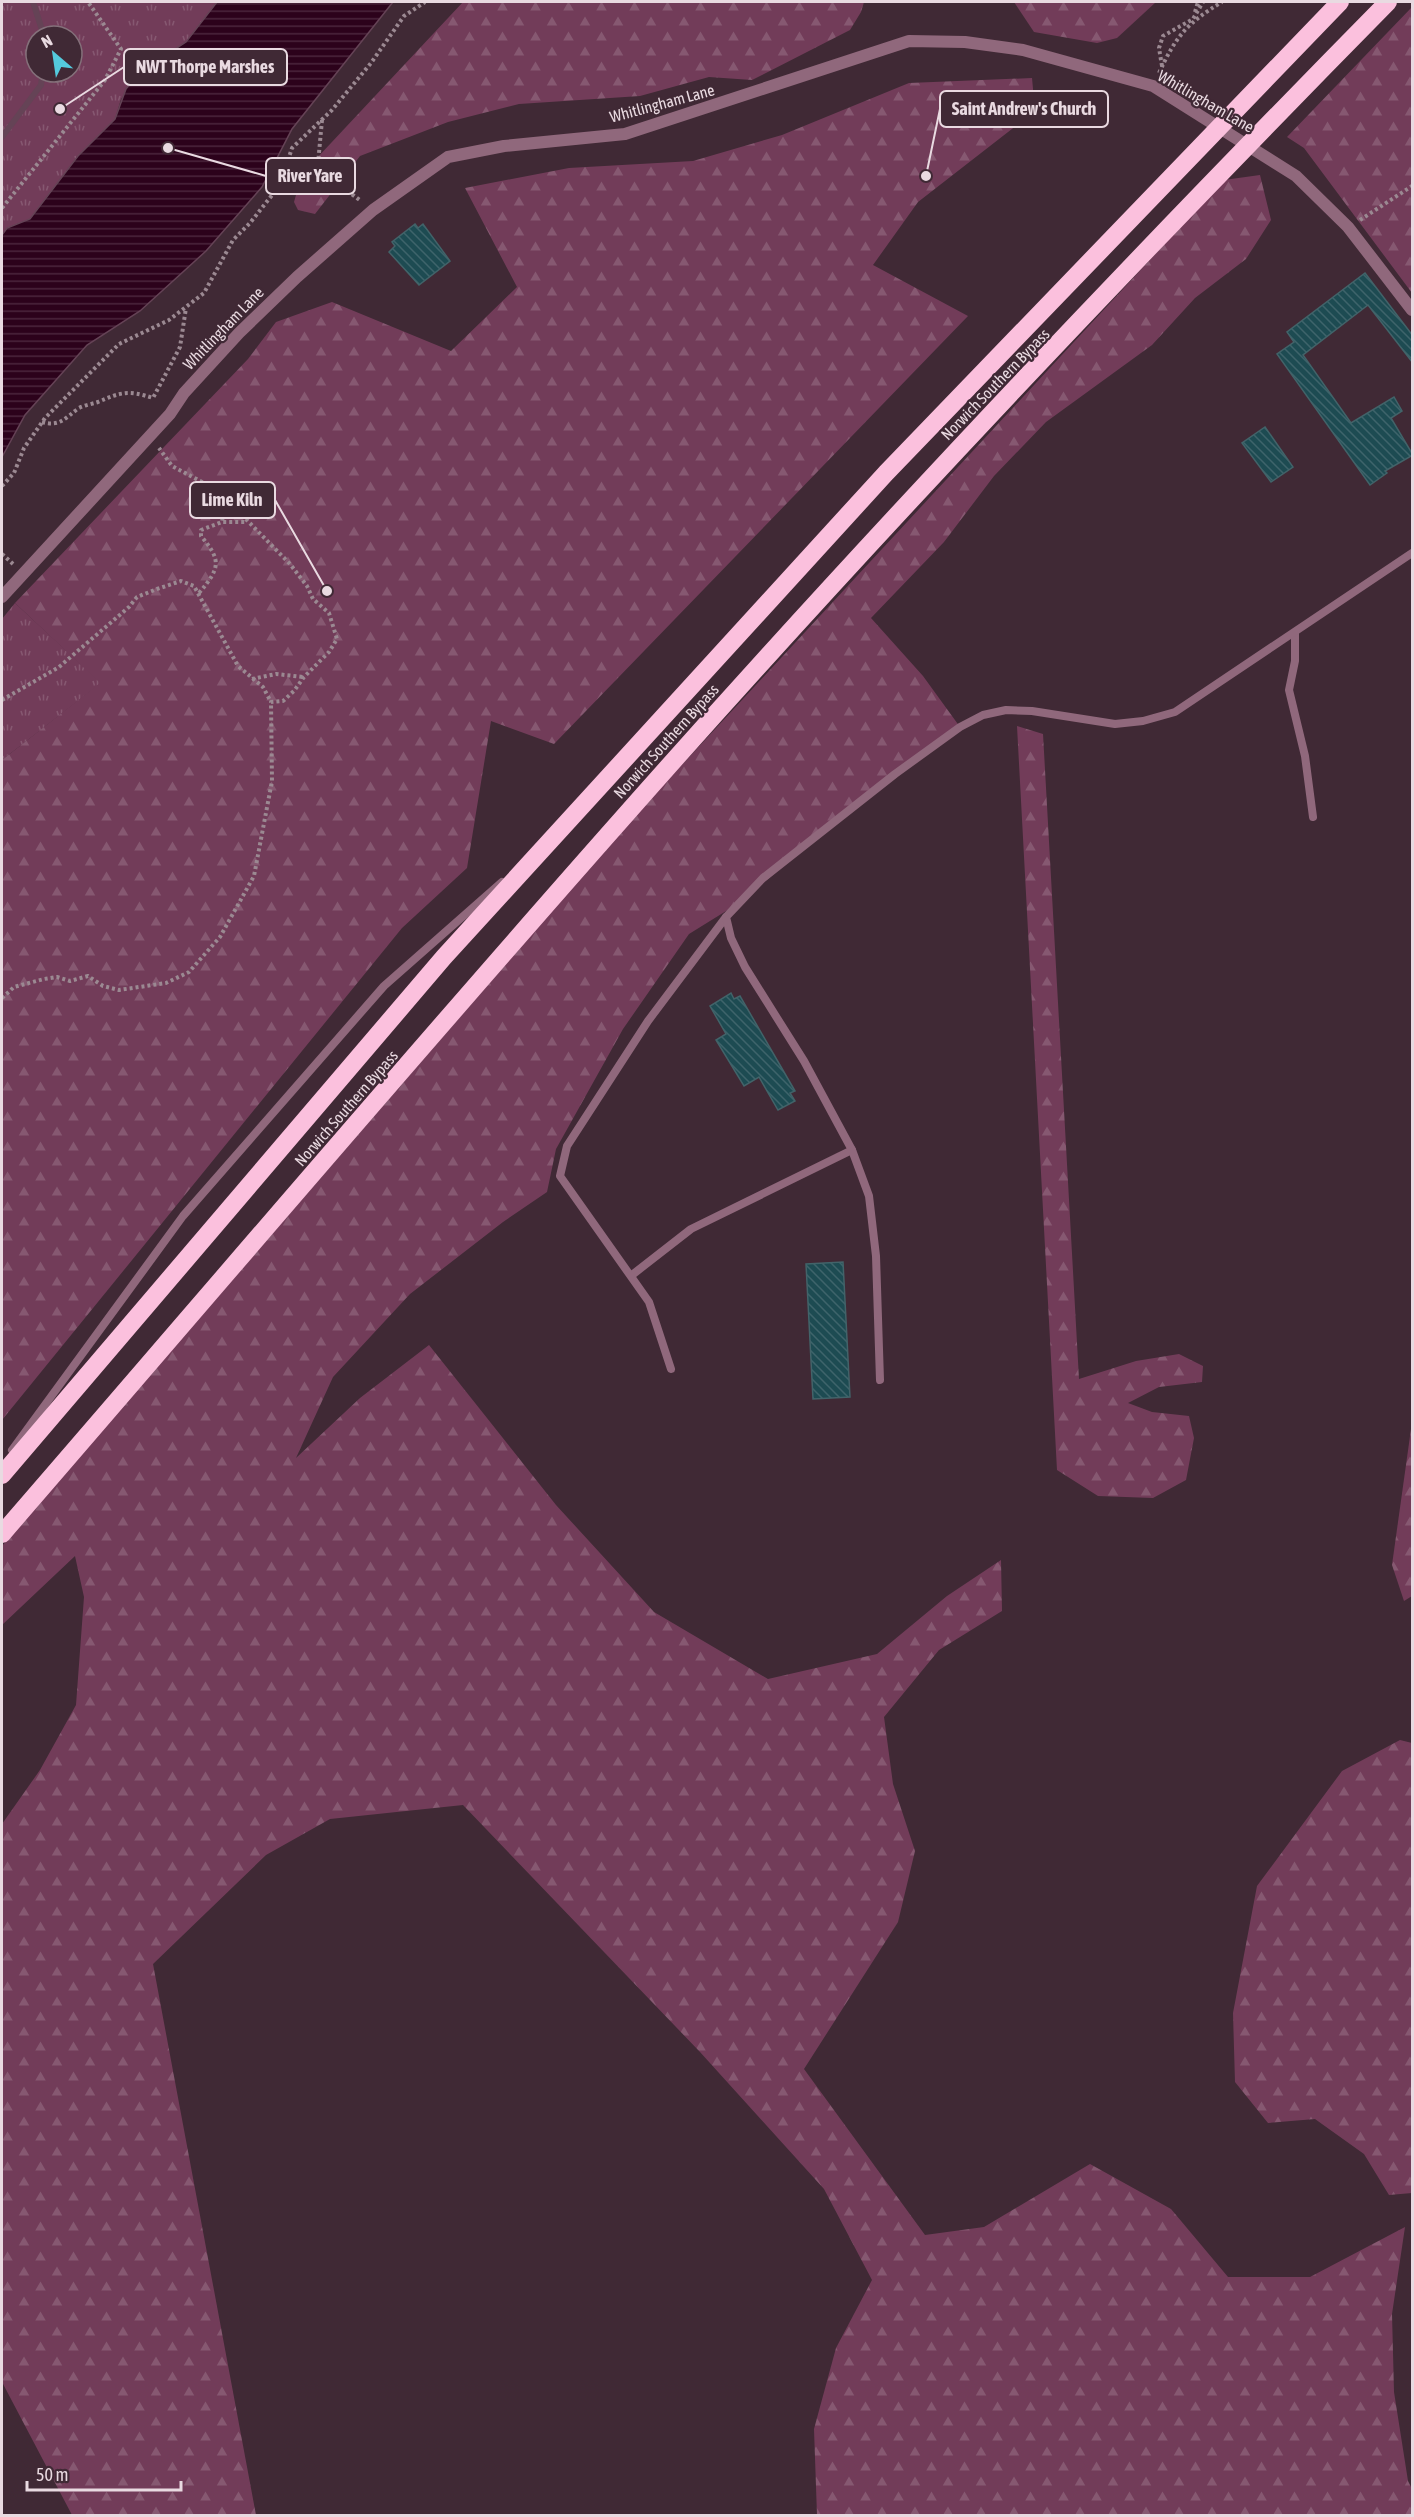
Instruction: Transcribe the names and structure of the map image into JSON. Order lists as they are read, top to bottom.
{
  "streets": {
    "highway": ["Norwich Southern Bypass"],
    "street": ["Whitlingham Lane"]
  },
  "places": [
    "NWT Thorpe Marshes",
    "River Yare",
    "Saint Andrew's Church",
    "Lime Kiln"
  ],
  "scale_bar": "50 m",
  "north": "top left"
}
